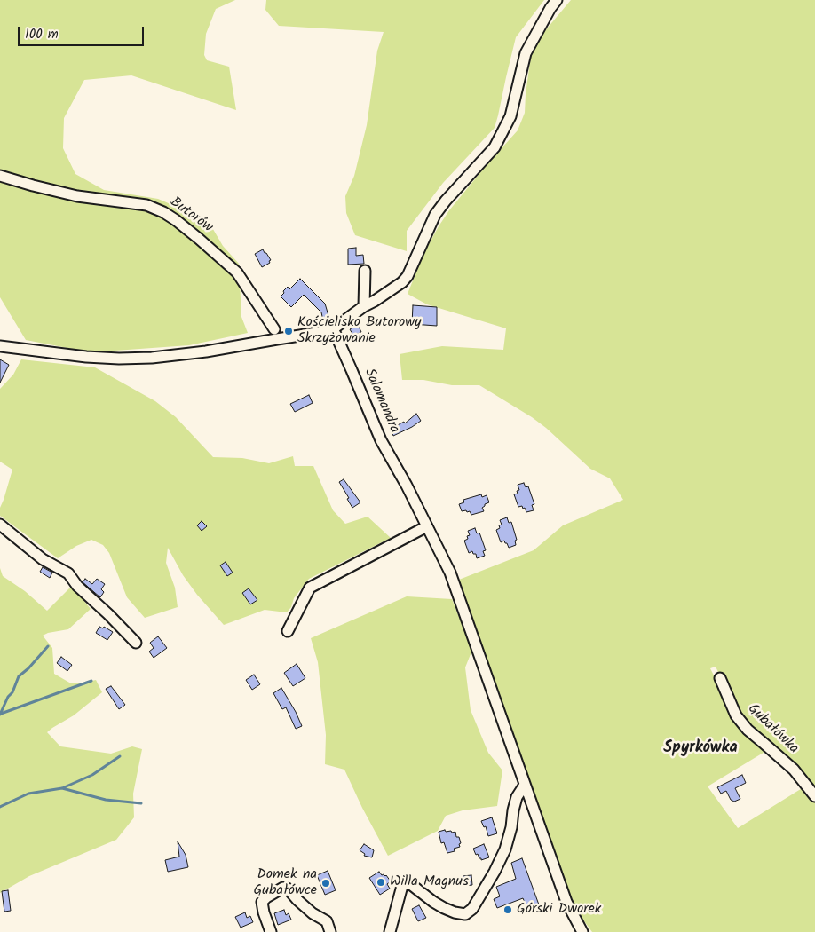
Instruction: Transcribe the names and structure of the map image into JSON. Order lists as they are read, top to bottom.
{
  "streets": {
    "street": ["Butorów", "Salamandra", "Gubałówka"]
  },
  "districts": ["Spyrkówka"],
  "places": [
    "Kościelisko Butorowy Skrzyżowanie",
    "Willa Magnus",
    "Domek na Gubałówce",
    "Górski Dworek"
  ],
  "scale_bar": "100 m"
}
